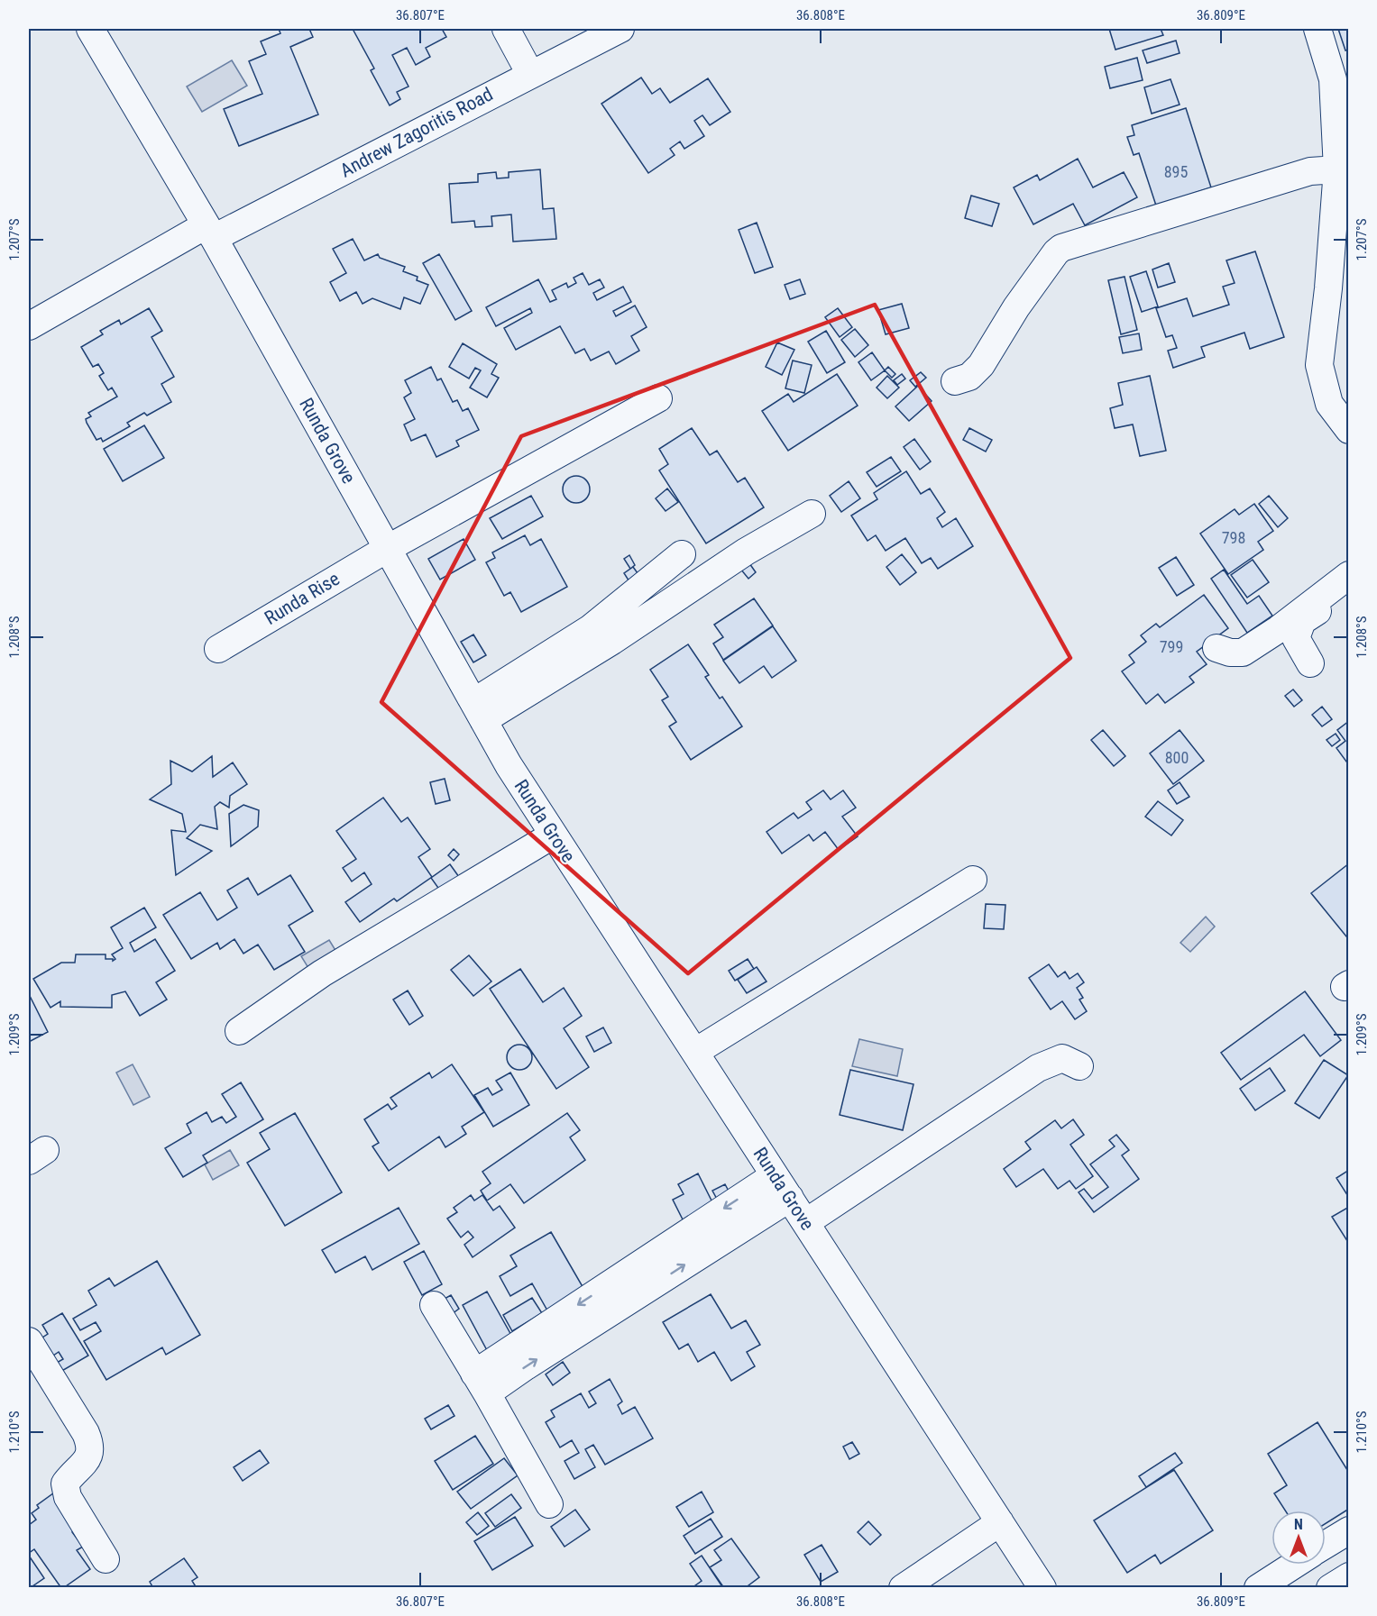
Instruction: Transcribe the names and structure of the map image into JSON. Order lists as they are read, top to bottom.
{
  "streets": {
    "street": ["Andrew Zagoritis Road", "Runda Grove", "Runda Rise"]
  },
  "crossings": [
    ["Andrew Zagoritis Road", "Runda Grove"],
    ["Runda Grove", "Runda Rise"]
  ],
  "house_numbers": [
    "895",
    "798",
    "799",
    "800"
  ],
  "north": "top",
  "coordinates": [
    "36.807°E",
    "36.808°E",
    "36.809°E",
    "1.207°S",
    "1.208°S",
    "1.209°S",
    "1.210°S"
  ]
}
